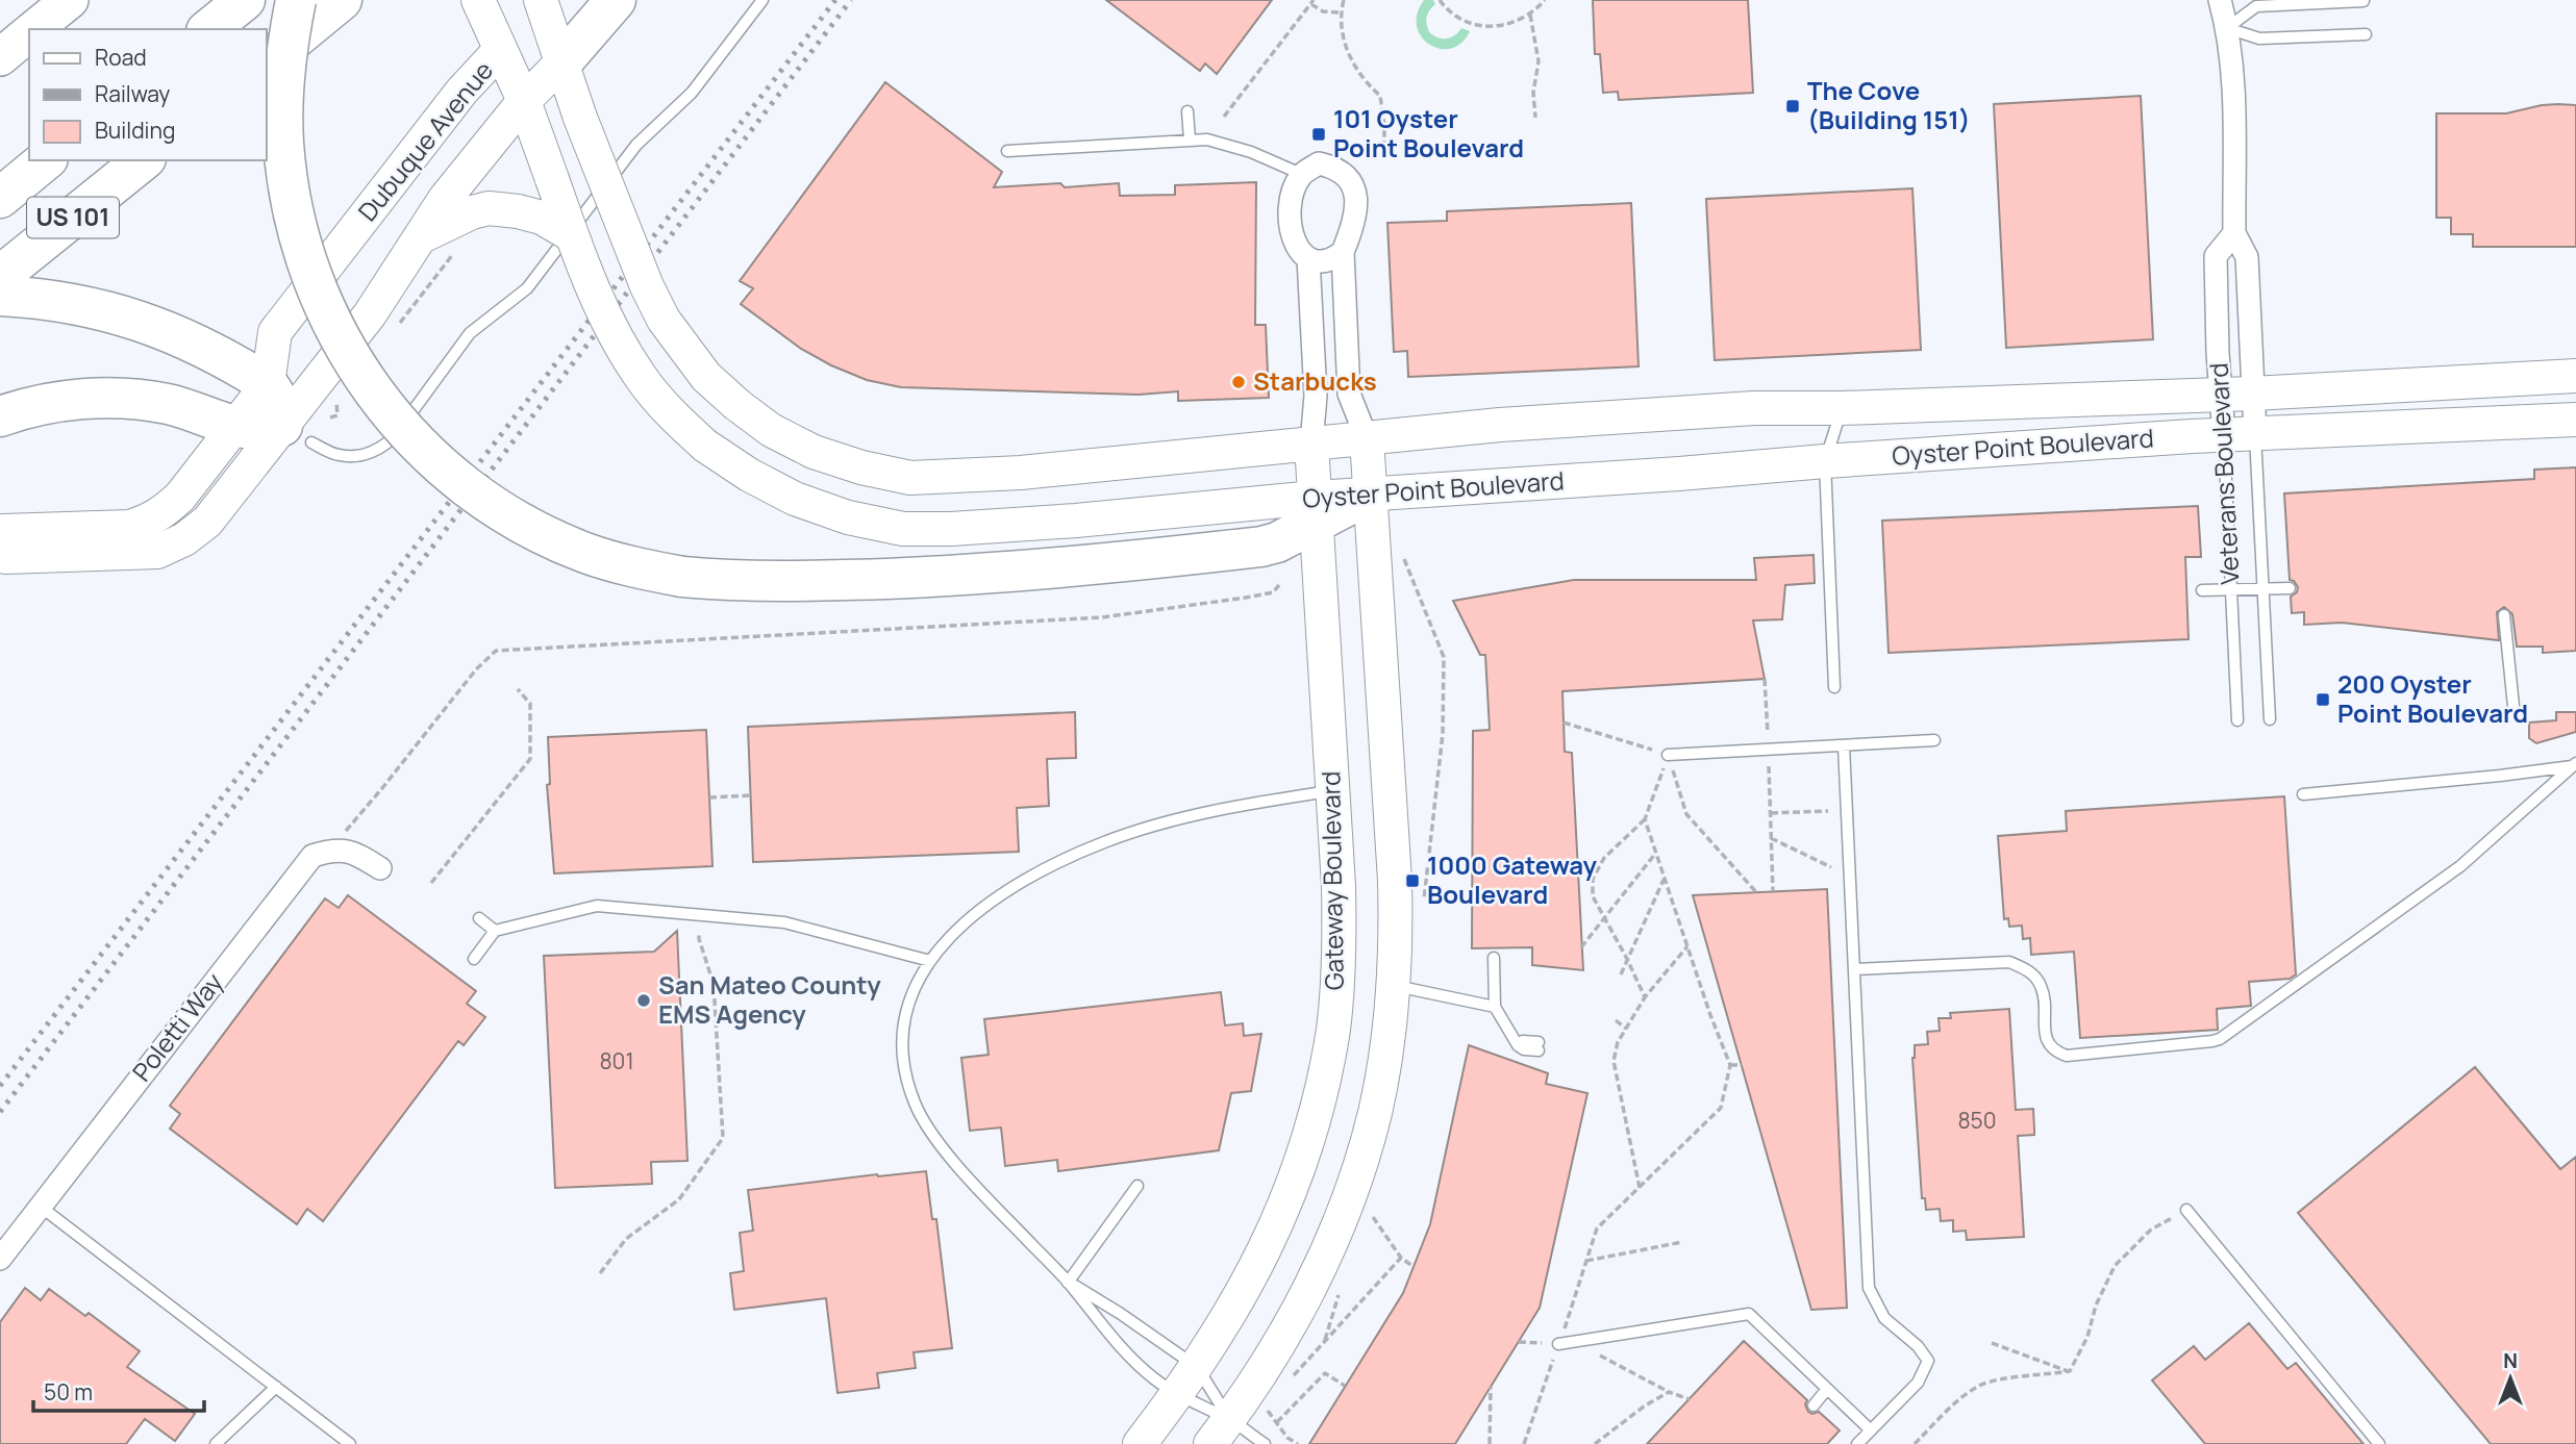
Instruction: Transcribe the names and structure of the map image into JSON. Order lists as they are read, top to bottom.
{
  "streets": {
    "highway": ["US 101"],
    "main road": ["Dubuque Avenue", "Oyster Point Boulevard", "Gateway Boulevard"],
    "street": ["Veterans Boulevard", "Poletti Way"]
  },
  "crossings": [
    ["Dubuque Avenue", "Oyster Point Boulevard"],
    ["Oyster Point Boulevard", "Veterans Boulevard"],
    ["Oyster Point Boulevard", "Gateway Boulevard"]
  ],
  "places": {
    "transit": [
      "The Cove (Building 151)",
      "101 Oyster Point Boulevard",
      "200 Oyster Point Boulevard",
      "1000 Gateway Boulevard"
    ],
    "other": ["Starbucks", "San Mateo County EMS Agency"]
  },
  "house_numbers": ["801", "850"],
  "legend": ["Road", "Railway", "Building"],
  "scale_bar": "50 m",
  "north": "top"
}
